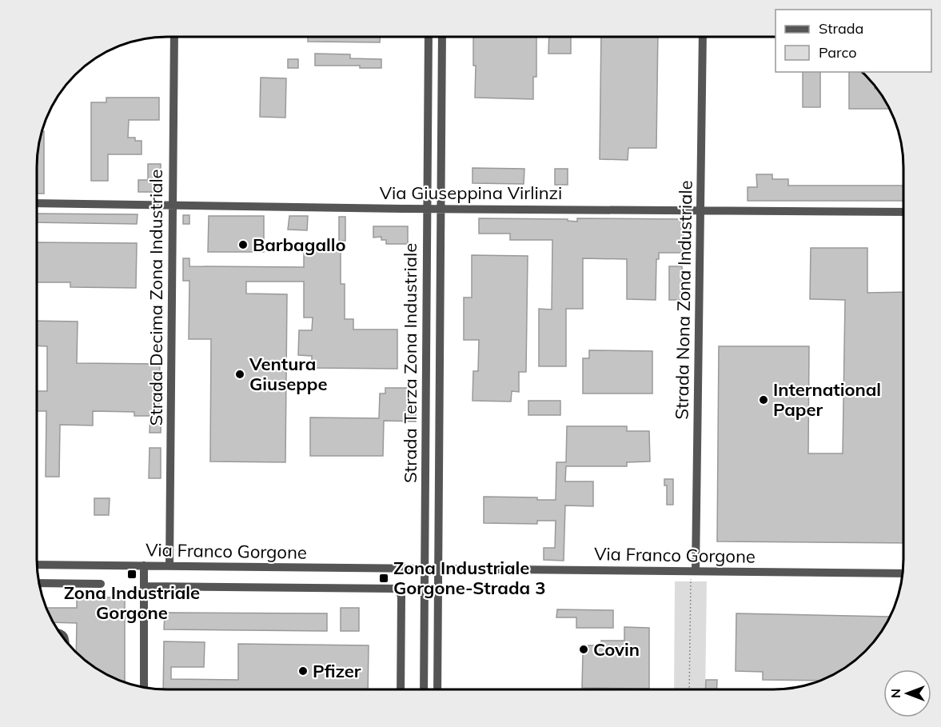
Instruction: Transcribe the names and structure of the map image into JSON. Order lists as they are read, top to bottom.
{
  "streets": {
    "street": [
      "Via Giuseppina Virlinzi",
      "Strada Decima Zona Industriale",
      "Strada Nona Zona Industriale",
      "Strada Terza Zona Industriale",
      "Via Franco Gorgone"
    ]
  },
  "crossings": [
    ["Via Giuseppina Virlinzi", "Strada Decima Zona Industriale"],
    ["Via Giuseppina Virlinzi", "Strada Nona Zona Industriale"],
    ["Via Giuseppina Virlinzi", "Strada Terza Zona Industriale"],
    ["Strada Decima Zona Industriale", "Via Franco Gorgone"],
    ["Strada Nona Zona Industriale", "Via Franco Gorgone"],
    ["Strada Terza Zona Industriale", "Via Franco Gorgone"]
  ],
  "places": {
    "other": [
      "Barbagallo",
      "Ventura Giuseppe",
      "International Paper",
      "Covin",
      "Pfizer"
    ],
    "transit": ["Zona Industriale Gorgone", "Zona Industriale Gorgone-Strada 3"]
  },
  "legend": ["Strada", "Parco"],
  "north": "left"
}
